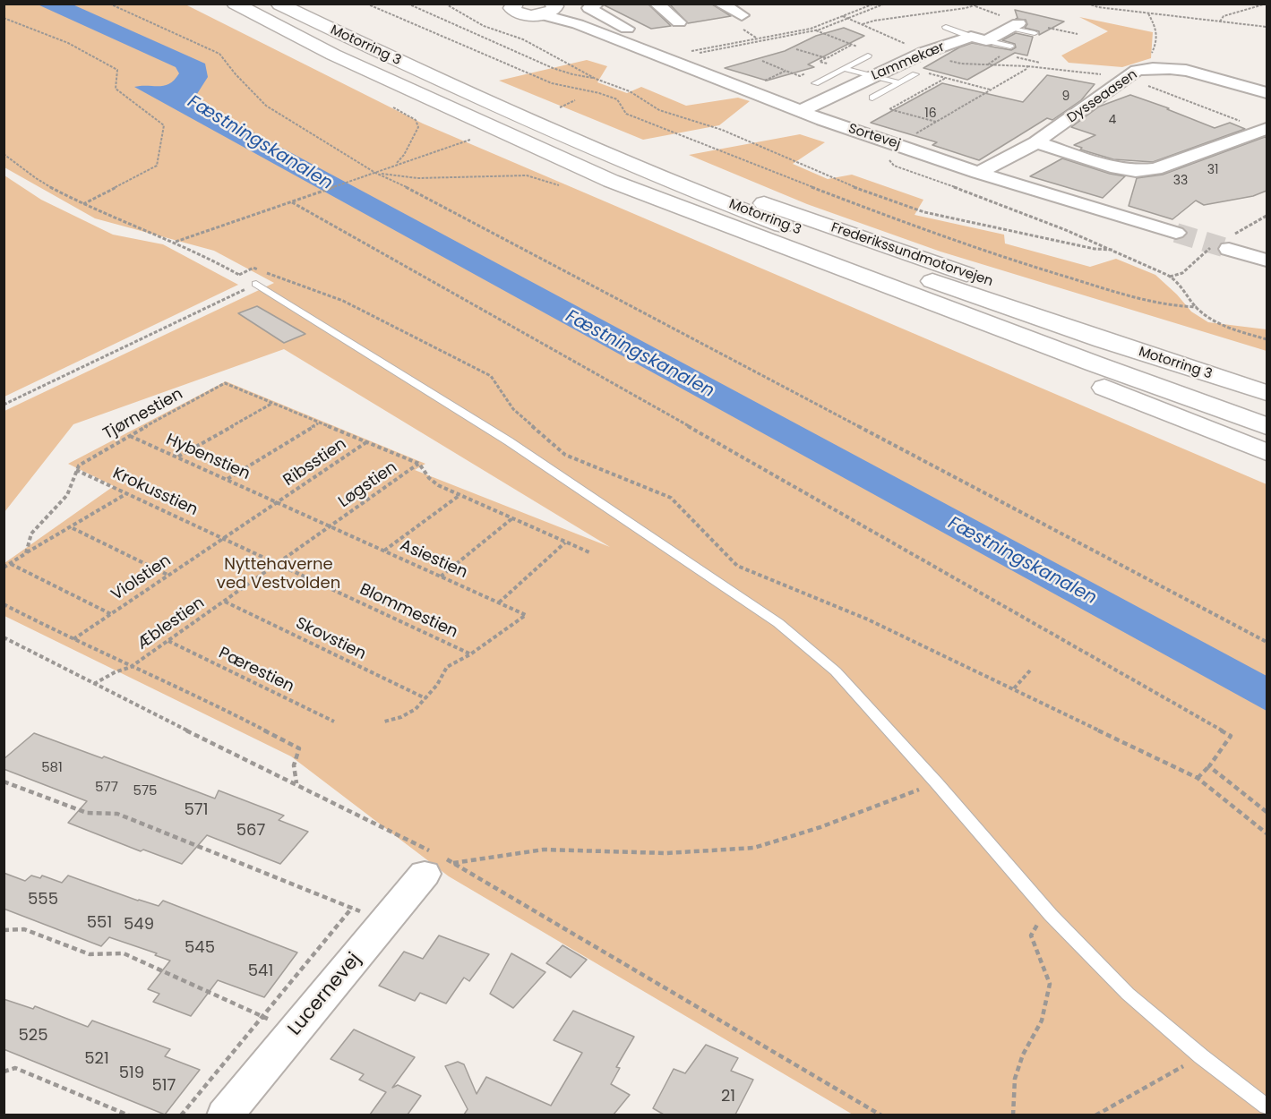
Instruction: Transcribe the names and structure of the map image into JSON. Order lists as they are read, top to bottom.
{
  "streets": {
    "main road": ["Motorring 3", "Frederikssundmotorvejen"],
    "street": [
      "Lammekær",
      "Dysseaasen",
      "Sortevej",
      "Lucernevej"
    ],
    "path": [
      "Tjørnestien",
      "Hybenstien",
      "Ribsstien",
      "Løgstien",
      "Krokusstien",
      "Asiestien",
      "Violstien",
      "Blommestien",
      "Æblestien",
      "Skovstien",
      "Pærestien"
    ]
  },
  "crossings": [
    ["Motorring 3", "Frederikssundmotorvejen"],
    ["Lammekær", "Sortevej"],
    ["Dysseaasen", "Sortevej"],
    ["Tjørnestien", "Hybenstien"],
    ["Tjørnestien", "Krokusstien"],
    ["Hybenstien", "Ribsstien"],
    ["Hybenstien", "Løgstien"],
    ["Hybenstien", "Asiestien"],
    ["Ribsstien", "Krokusstien"],
    ["Ribsstien", "Violstien"],
    ["Løgstien", "Krokusstien"],
    ["Løgstien", "Asiestien"],
    ["Løgstien", "Blommestien"],
    ["Løgstien", "Æblestien"],
    ["Krokusstien", "Violstien"],
    ["Krokusstien", "Blommestien"],
    ["Krokusstien", "Æblestien"],
    ["Asiestien", "Blommestien"],
    ["Blommestien", "Æblestien"],
    ["Æblestien", "Skovstien"],
    ["Æblestien", "Pærestien"]
  ],
  "water": ["Fæstningskanalen"],
  "parks": ["Nyttehaverne ved Vestvolden"],
  "house_numbers": [
    "9",
    "16",
    "4",
    "31",
    "33",
    "581",
    "577",
    "575",
    "571",
    "567",
    "555",
    "551",
    "549",
    "545",
    "541",
    "525",
    "521",
    "519",
    "517",
    "21"
  ]
}
